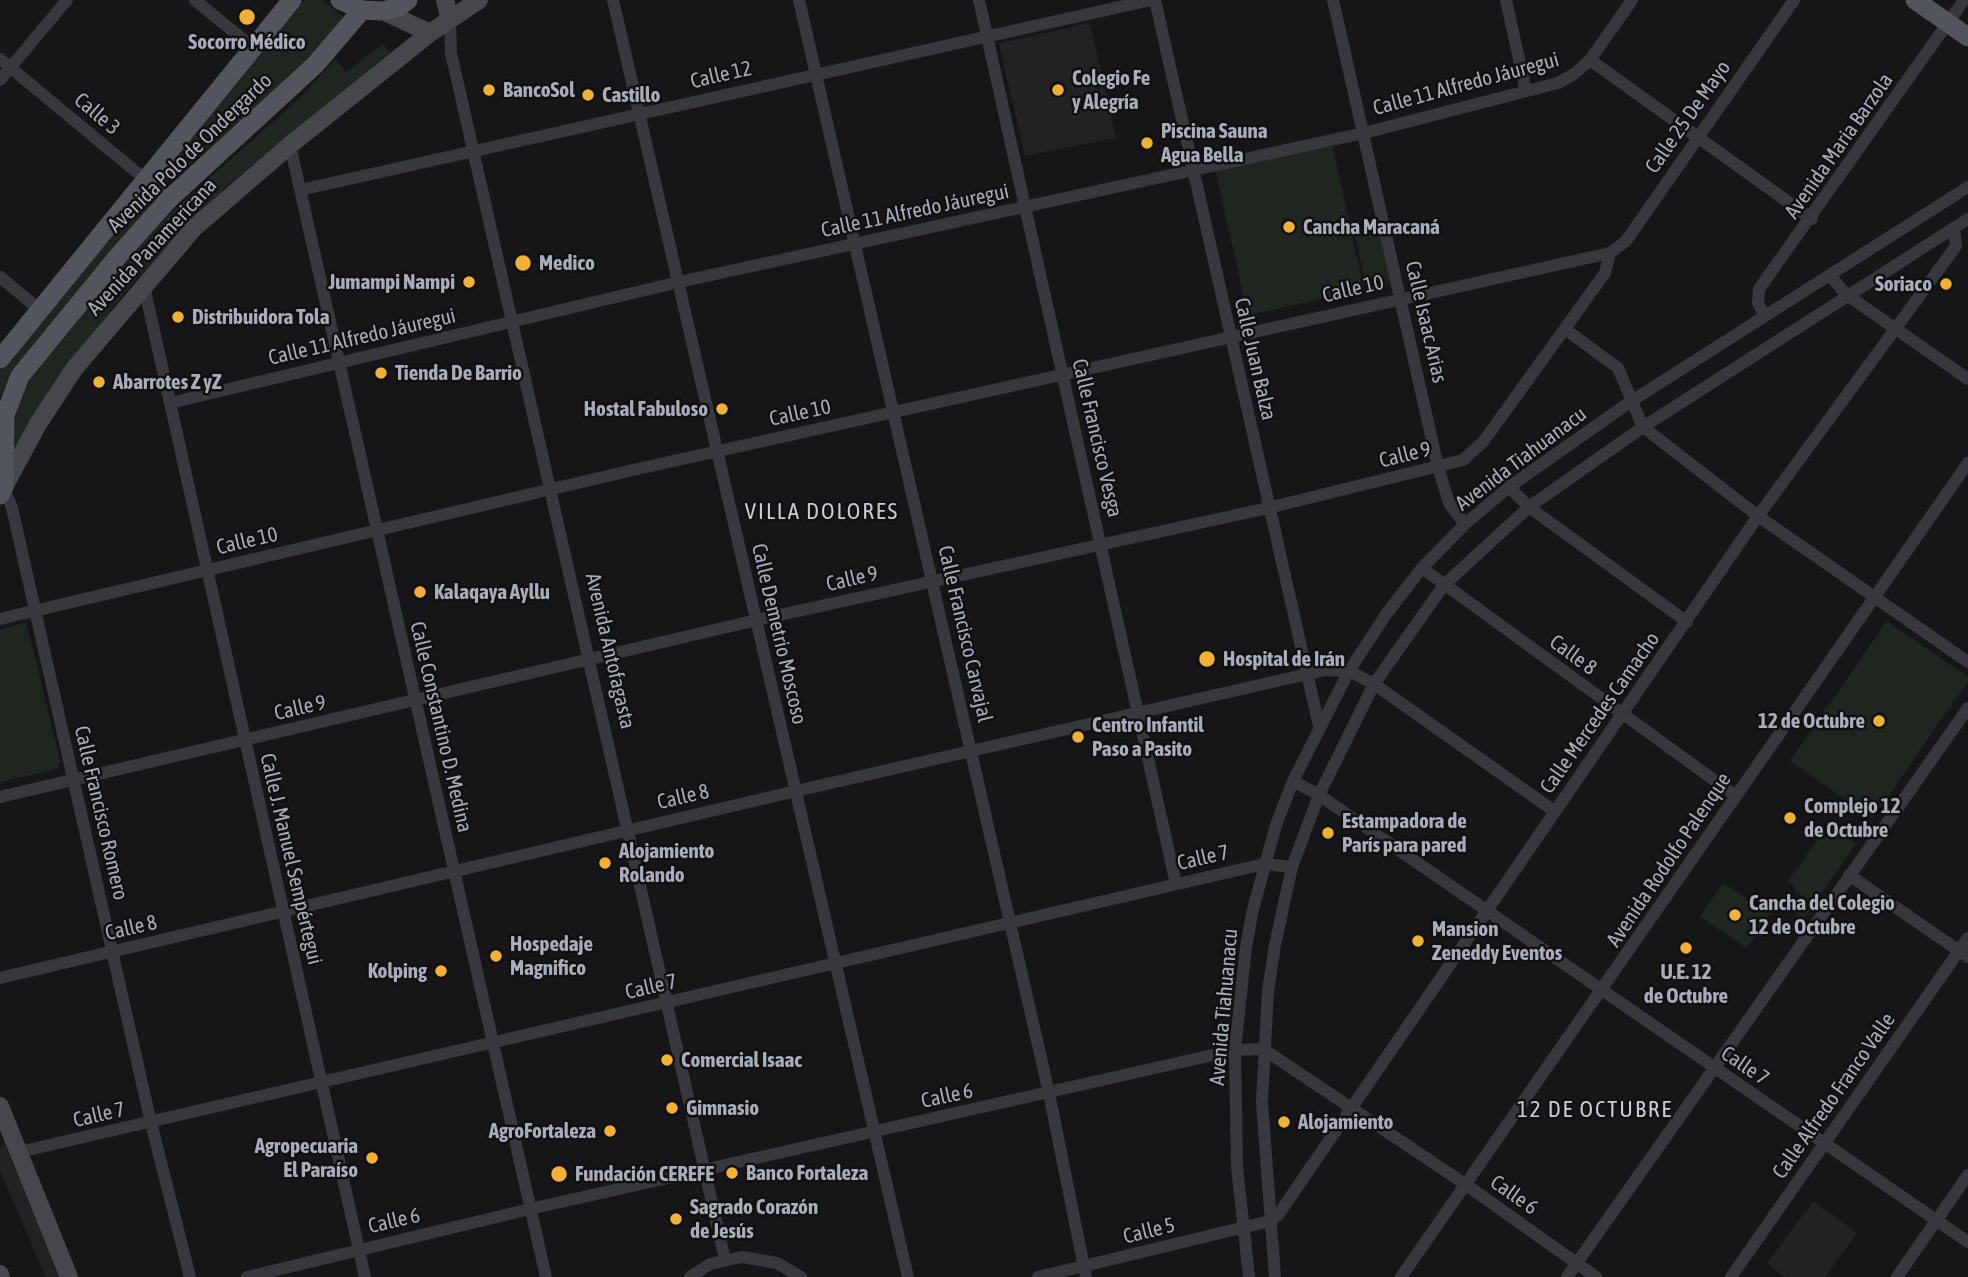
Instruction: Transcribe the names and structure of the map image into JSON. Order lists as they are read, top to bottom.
{
  "streets": {
    "main road": ["Avenida Polo de Ondergardo"],
    "street": [
      "Calle 12",
      "Calle 11 Alfredo Jáuregui",
      "Calle 3",
      "Calle 25 De Mayo",
      "Avenida Maria Barzola",
      "Avenida Panamericana",
      "Calle 10",
      "Calle Isaac Arias",
      "Calle Juan Balza",
      "Calle Francisco Vesga",
      "Calle 9",
      "Avenida Tiahuanacu",
      "Calle Demetrio Moscoso",
      "Calle Francisco Carvajal",
      "Avenida Antofagasta",
      "Calle 8",
      "Calle Mercedes Camacho",
      "Calle Constantino D. Medina",
      "Calle Francisco Romero",
      "Calle 7",
      "Calle J. Manuel Sempértegui",
      "Avenida Rodolfo Palenque",
      "Calle 6",
      "Calle Alfredo Franco Valle",
      "Calle 5"
    ]
  },
  "crossings": [
    ["Calle 12", "Calle Juan Balza"],
    ["Calle 12", "Calle Francisco Vesga"],
    ["Calle 12", "Calle Demetrio Moscoso"],
    ["Calle 12", "Calle Francisco Carvajal"],
    ["Calle 12", "Avenida Antofagasta"],
    ["Calle 12", "Calle Constantino D. Medina"],
    ["Calle 11 Alfredo Jáuregui", "Calle Isaac Arias"],
    ["Calle 11 Alfredo Jáuregui", "Calle Juan Balza"],
    ["Calle 11 Alfredo Jáuregui", "Calle Francisco Vesga"],
    ["Calle 11 Alfredo Jáuregui", "Calle Demetrio Moscoso"],
    ["Calle 11 Alfredo Jáuregui", "Calle Francisco Carvajal"],
    ["Calle 11 Alfredo Jáuregui", "Avenida Antofagasta"],
    ["Calle 11 Alfredo Jáuregui", "Calle Constantino D. Medina"],
    ["Calle 11 Alfredo Jáuregui", "Calle J. Manuel Sempértegui"],
    ["Calle 3", "Avenida Polo de Ondergardo"],
    ["Calle 25 De Mayo", "Calle 10"],
    ["Calle 25 De Mayo", "Calle 9"],
    ["Avenida Maria Barzola", "Avenida Tiahuanacu"],
    ["Avenida Polo de Ondergardo", "Avenida Panamericana"],
    ["Avenida Polo de Ondergardo", "Calle Francisco Romero"],
    ["Avenida Panamericana", "Avenida Antofagasta"],
    ["Avenida Panamericana", "Calle Constantino D. Medina"],
    ["Avenida Panamericana", "Calle Francisco Romero"],
    ["Avenida Panamericana", "Calle J. Manuel Sempértegui"],
    ["Calle 10", "Calle Isaac Arias"],
    ["Calle 10", "Calle Juan Balza"],
    ["Calle 10", "Calle Francisco Vesga"],
    ["Calle 10", "Calle 9"],
    ["Calle 10", "Calle Demetrio Moscoso"],
    ["Calle 10", "Calle Francisco Carvajal"],
    ["Calle 10", "Avenida Antofagasta"],
    ["Calle 10", "Calle Constantino D. Medina"],
    ["Calle 10", "Calle Francisco Romero"],
    ["Calle 10", "Calle J. Manuel Sempértegui"],
    ["Calle Isaac Arias", "Calle 9"],
    ["Calle Isaac Arias", "Avenida Tiahuanacu"],
    ["Calle Juan Balza", "Calle 9"],
    ["Calle Juan Balza", "Avenida Tiahuanacu"],
    ["Calle Juan Balza", "Calle 8"],
    ["Calle Francisco Vesga", "Calle 9"],
    ["Calle Francisco Vesga", "Calle 8"],
    ["Calle Francisco Vesga", "Calle 7"],
    ["Calle 9", "Calle Demetrio Moscoso"],
    ["Calle 9", "Calle Francisco Carvajal"],
    ["Calle 9", "Avenida Antofagasta"],
    ["Calle 9", "Calle Constantino D. Medina"],
    ["Calle 9", "Calle Francisco Romero"],
    ["Calle 9", "Calle J. Manuel Sempértegui"],
    ["Avenida Tiahuanacu", "Calle 8"],
    ["Avenida Tiahuanacu", "Calle Mercedes Camacho"],
    ["Avenida Tiahuanacu", "Calle 7"],
    ["Avenida Tiahuanacu", "Calle 6"],
    ["Avenida Tiahuanacu", "Calle 5"],
    ["Calle Demetrio Moscoso", "Calle 8"],
    ["Calle Demetrio Moscoso", "Calle 7"],
    ["Calle Demetrio Moscoso", "Calle 6"],
    ["Calle Francisco Carvajal", "Calle 8"],
    ["Calle Francisco Carvajal", "Calle 7"],
    ["Calle Francisco Carvajal", "Calle 6"],
    ["Calle Francisco Carvajal", "Calle 5"],
    ["Avenida Antofagasta", "Calle 8"],
    ["Avenida Antofagasta", "Calle 7"],
    ["Avenida Antofagasta", "Calle 6"],
    ["Calle 8", "Calle Mercedes Camacho"],
    ["Calle 8", "Calle Constantino D. Medina"],
    ["Calle 8", "Calle Francisco Romero"],
    ["Calle 8", "Calle J. Manuel Sempértegui"],
    ["Calle 8", "Avenida Rodolfo Palenque"],
    ["Calle Mercedes Camacho", "Calle 7"],
    ["Calle Mercedes Camacho", "Calle 6"],
    ["Calle Mercedes Camacho", "Calle 5"],
    ["Calle Constantino D. Medina", "Calle 7"],
    ["Calle Constantino D. Medina", "Calle 6"],
    ["Calle Francisco Romero", "Calle 7"],
    ["Calle 7", "Calle J. Manuel Sempértegui"],
    ["Calle 7", "Avenida Rodolfo Palenque"],
    ["Calle 7", "Calle Alfredo Franco Valle"],
    ["Calle J. Manuel Sempértegui", "Calle 6"],
    ["Avenida Rodolfo Palenque", "Calle 6"]
  ],
  "districts": ["VILLA DOLORES", "12 DE OCTUBRE"],
  "places": [
    "Socorro Médico",
    "BancoSol",
    "Colegio Fe y Alegría",
    "Castillo",
    "Piscina Sauna Agua Bella",
    "Cancha Maracaná",
    "Medico",
    "Jumampi Nampi",
    "Soriaco",
    "Distribuidora Tola",
    "Tienda De Barrio",
    "Abarrotes Z yZ",
    "Hostal Fabuloso",
    "Kalaqaya Ayllu",
    "Hospital de Irán",
    "12 de Octubre",
    "Centro Infantil Paso a Pasito",
    "Complejo 12 de Octubre",
    "Estampadora de París para pared",
    "Alojamiento Rolando",
    "Cancha del Colegio 12 de Octubre",
    "Mansion Zeneddy Eventos",
    "U.E. 12 de Octubre",
    "Hospedaje Magnifico",
    "Kolping",
    "Comercial Isaac",
    "Gimnasio",
    "Alojamiento",
    "AgroFortaleza",
    "Agropecuaria El Paraíso",
    "Banco Fortaleza",
    "Fundación CEREFE",
    "Sagrado Corazón de Jesús"
  ]
}
